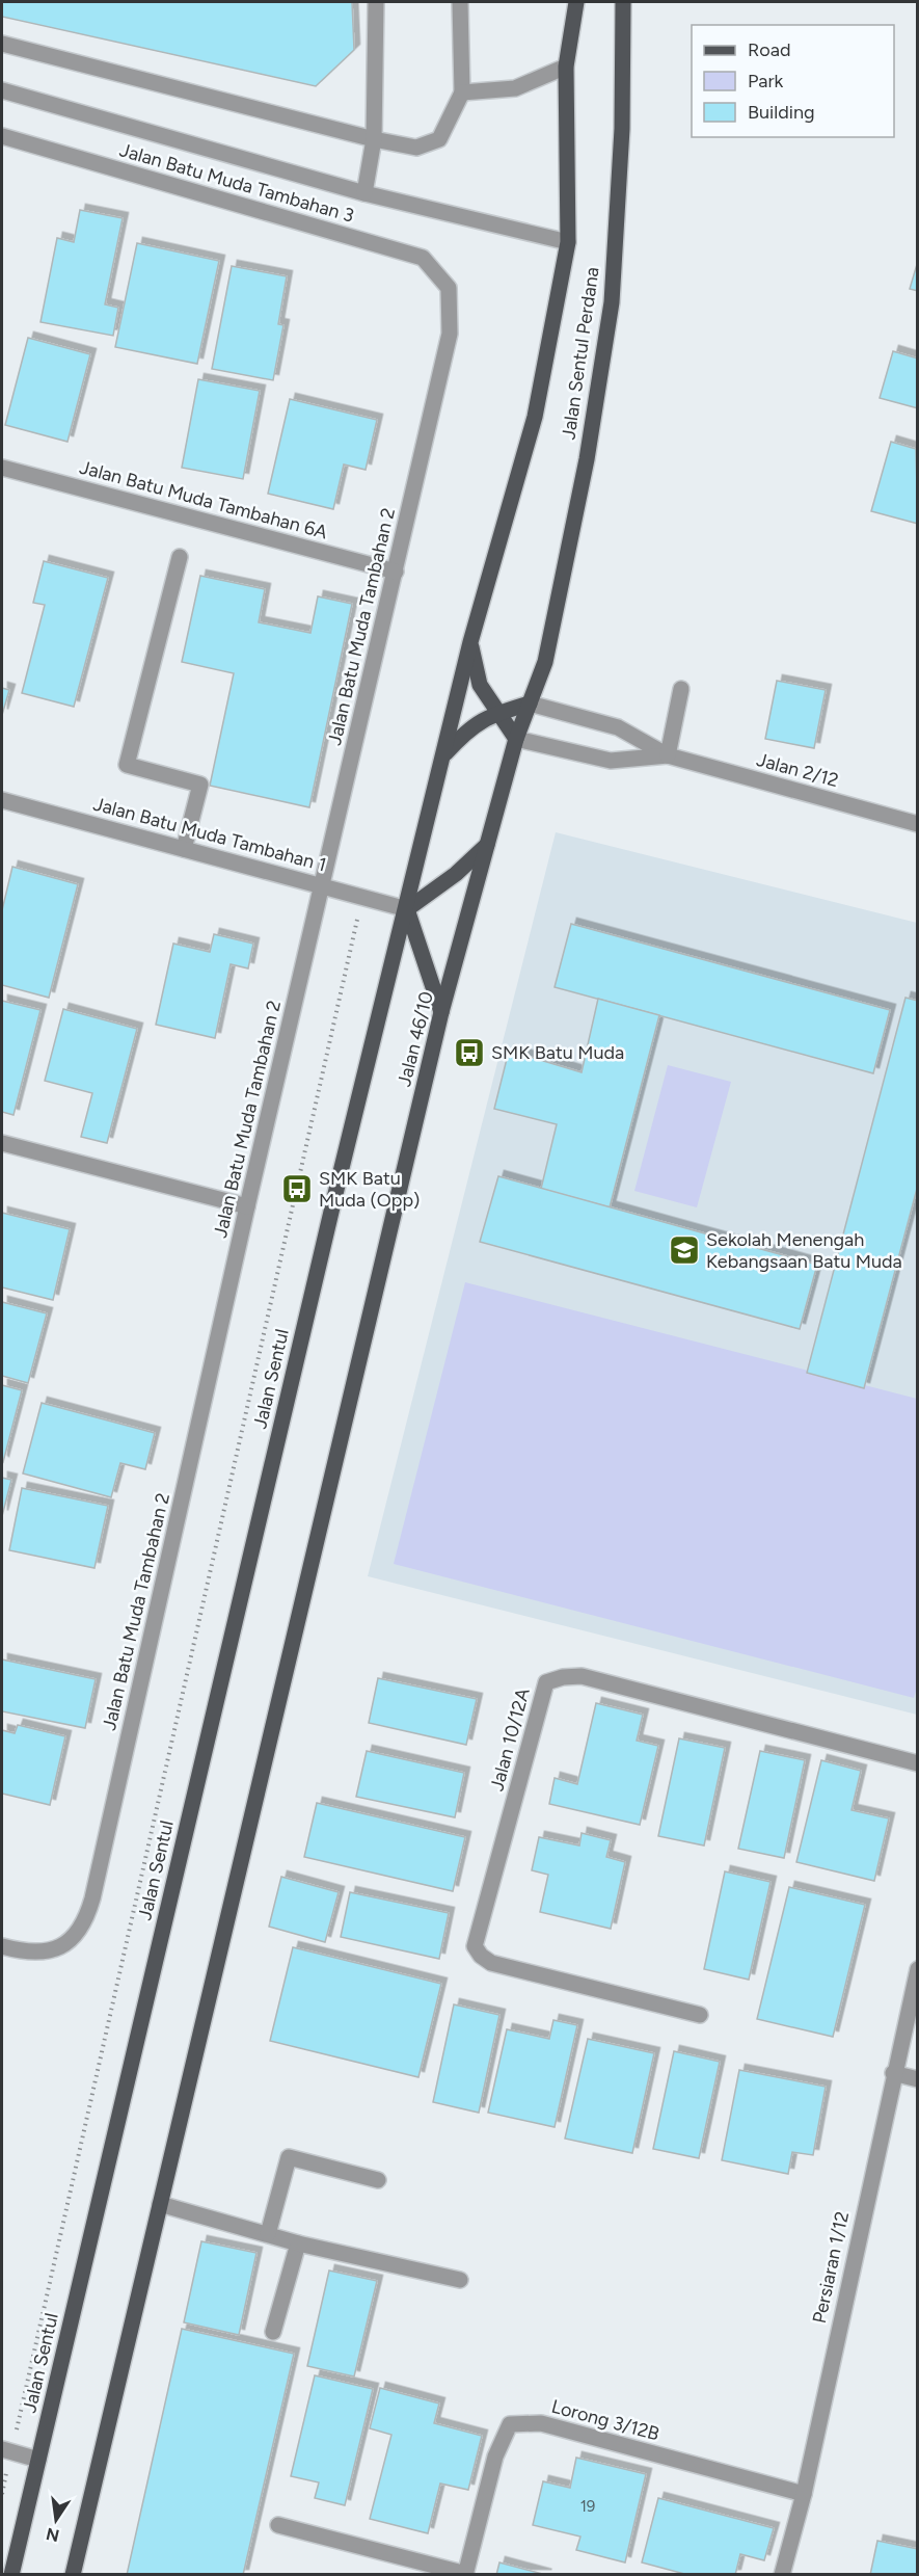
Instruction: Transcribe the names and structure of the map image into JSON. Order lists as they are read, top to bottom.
{
  "streets": {
    "main road": ["Jalan Sentul Perdana", "Jalan 46/10", "Jalan Sentul"],
    "street": [
      "Jalan Batu Muda Tambahan 3",
      "Jalan Batu Muda Tambahan 6A",
      "Jalan Batu Muda Tambahan 2",
      "Jalan 2/12",
      "Jalan Batu Muda Tambahan 1",
      "Jalan 10/12A",
      "Persiaran 1/12",
      "Lorong 3/12B"
    ]
  },
  "crossings": [
    ["Jalan Batu Muda Tambahan 3", "Jalan Batu Muda Tambahan 2"],
    ["Jalan Sentul Perdana", "Jalan 2/12"],
    ["Jalan Batu Muda Tambahan 6A", "Jalan Batu Muda Tambahan 2"],
    ["Jalan Batu Muda Tambahan 2", "Jalan Batu Muda Tambahan 1"],
    ["Jalan 2/12", "Jalan 46/10"],
    ["Jalan Batu Muda Tambahan 1", "Jalan Sentul"],
    ["Persiaran 1/12", "Lorong 3/12B"]
  ],
  "places": {
    "bus stop": ["SMK Batu Muda", "SMK Batu Muda (Opp)"],
    "school or university": ["Sekolah Menengah Kebangsaan Batu Muda"]
  },
  "house_numbers": ["19"],
  "legend": ["Road", "Park", "Building"],
  "north": "bottom"
}
